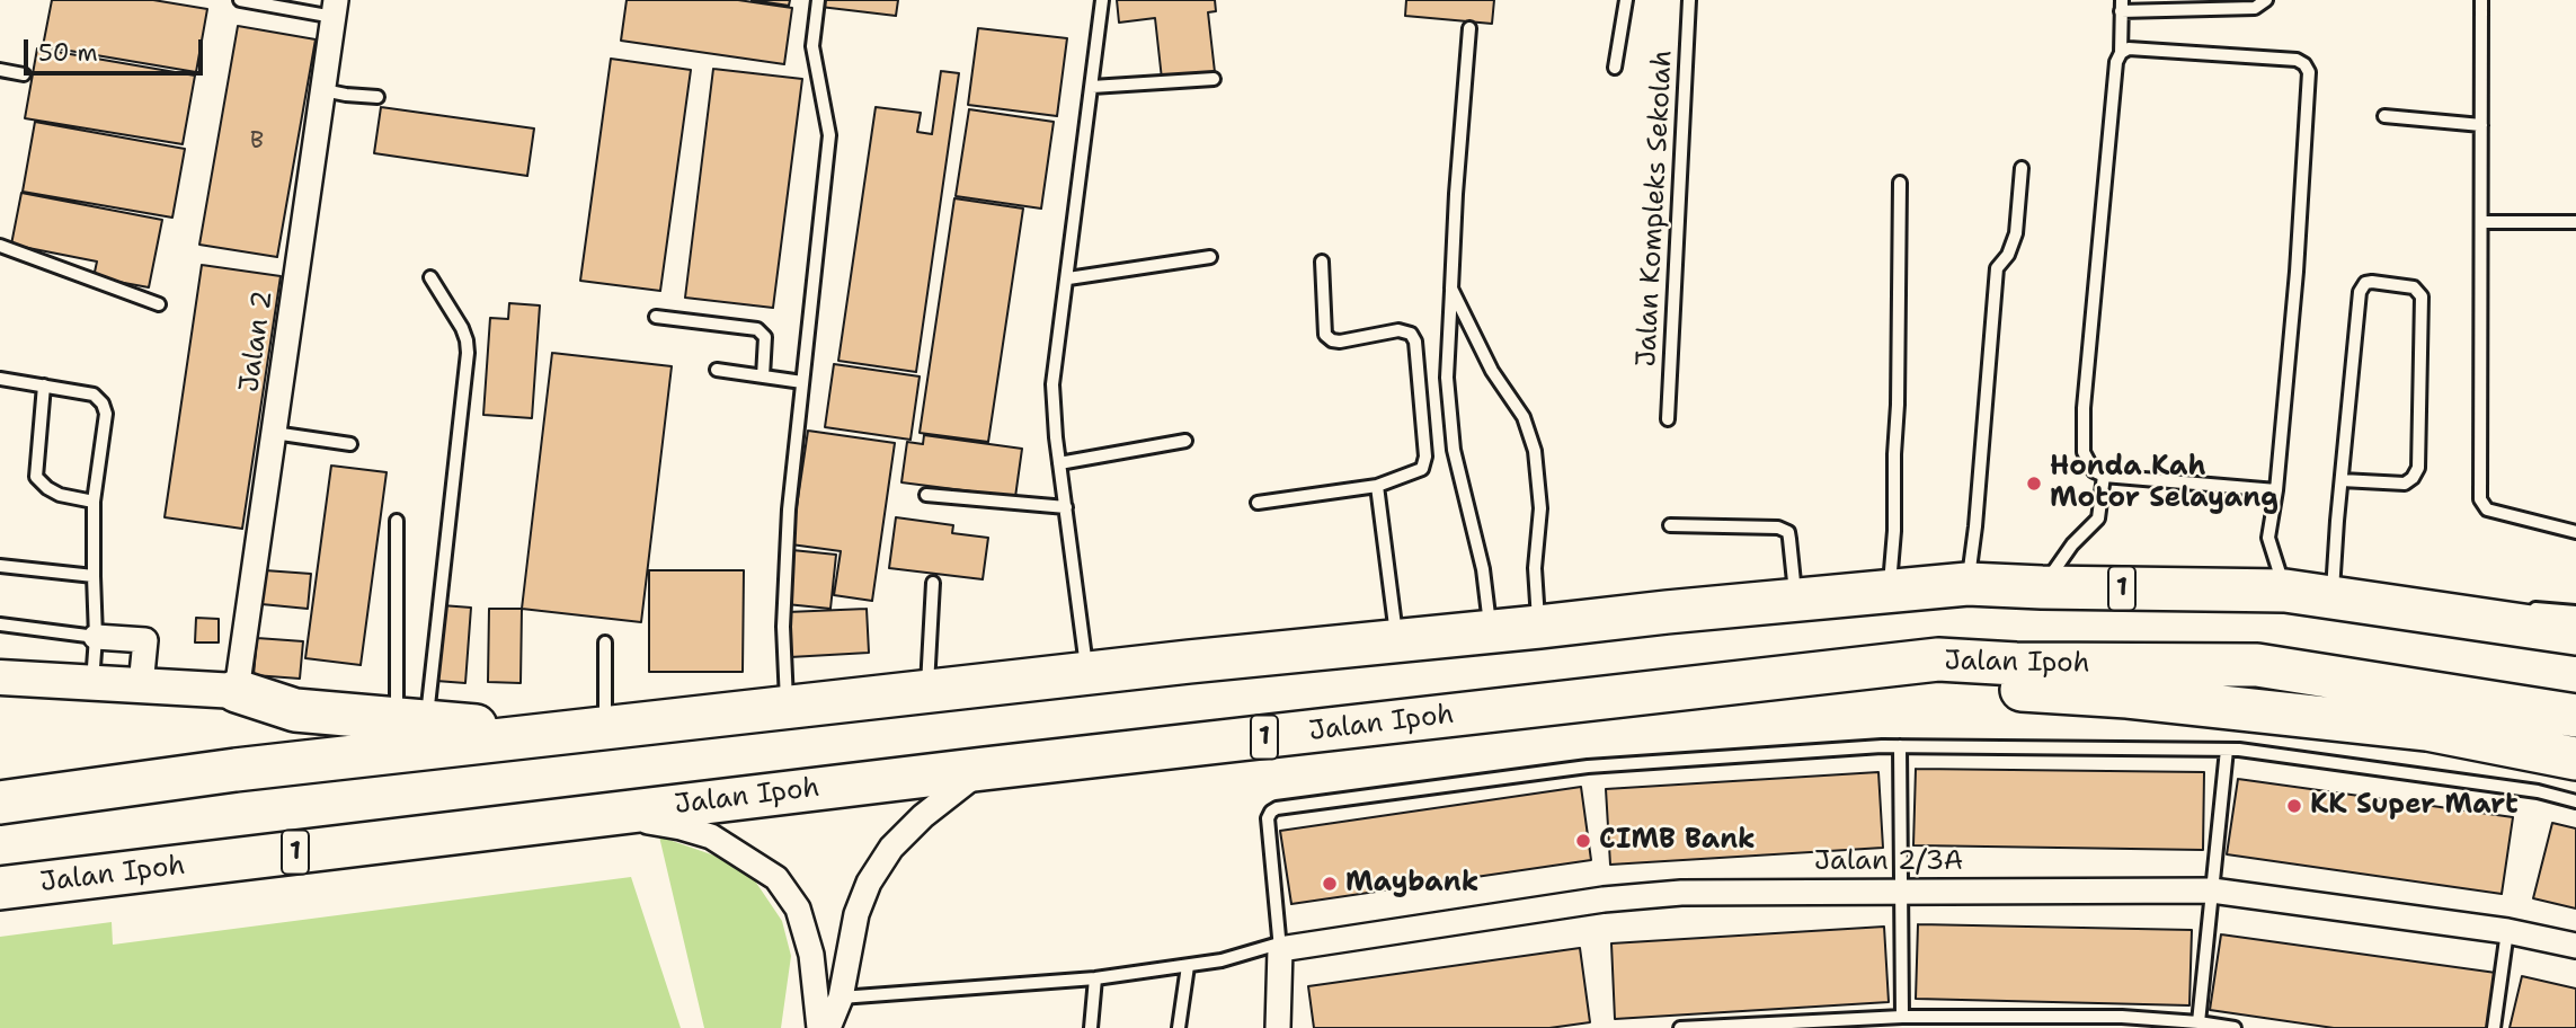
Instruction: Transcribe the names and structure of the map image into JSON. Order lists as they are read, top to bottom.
{
  "streets": {
    "highway": ["1", "Jalan Ipoh"],
    "street": ["Jalan 2", "Jalan 2/3A"],
    "lane": ["Jalan Kompleks Sekolah"]
  },
  "places": [
    "Honda Kah Motor Selayang",
    "KK Super Mart",
    "CIMB Bank",
    "Maybank"
  ],
  "house_numbers": ["B"],
  "scale_bar": "50 m"
}
